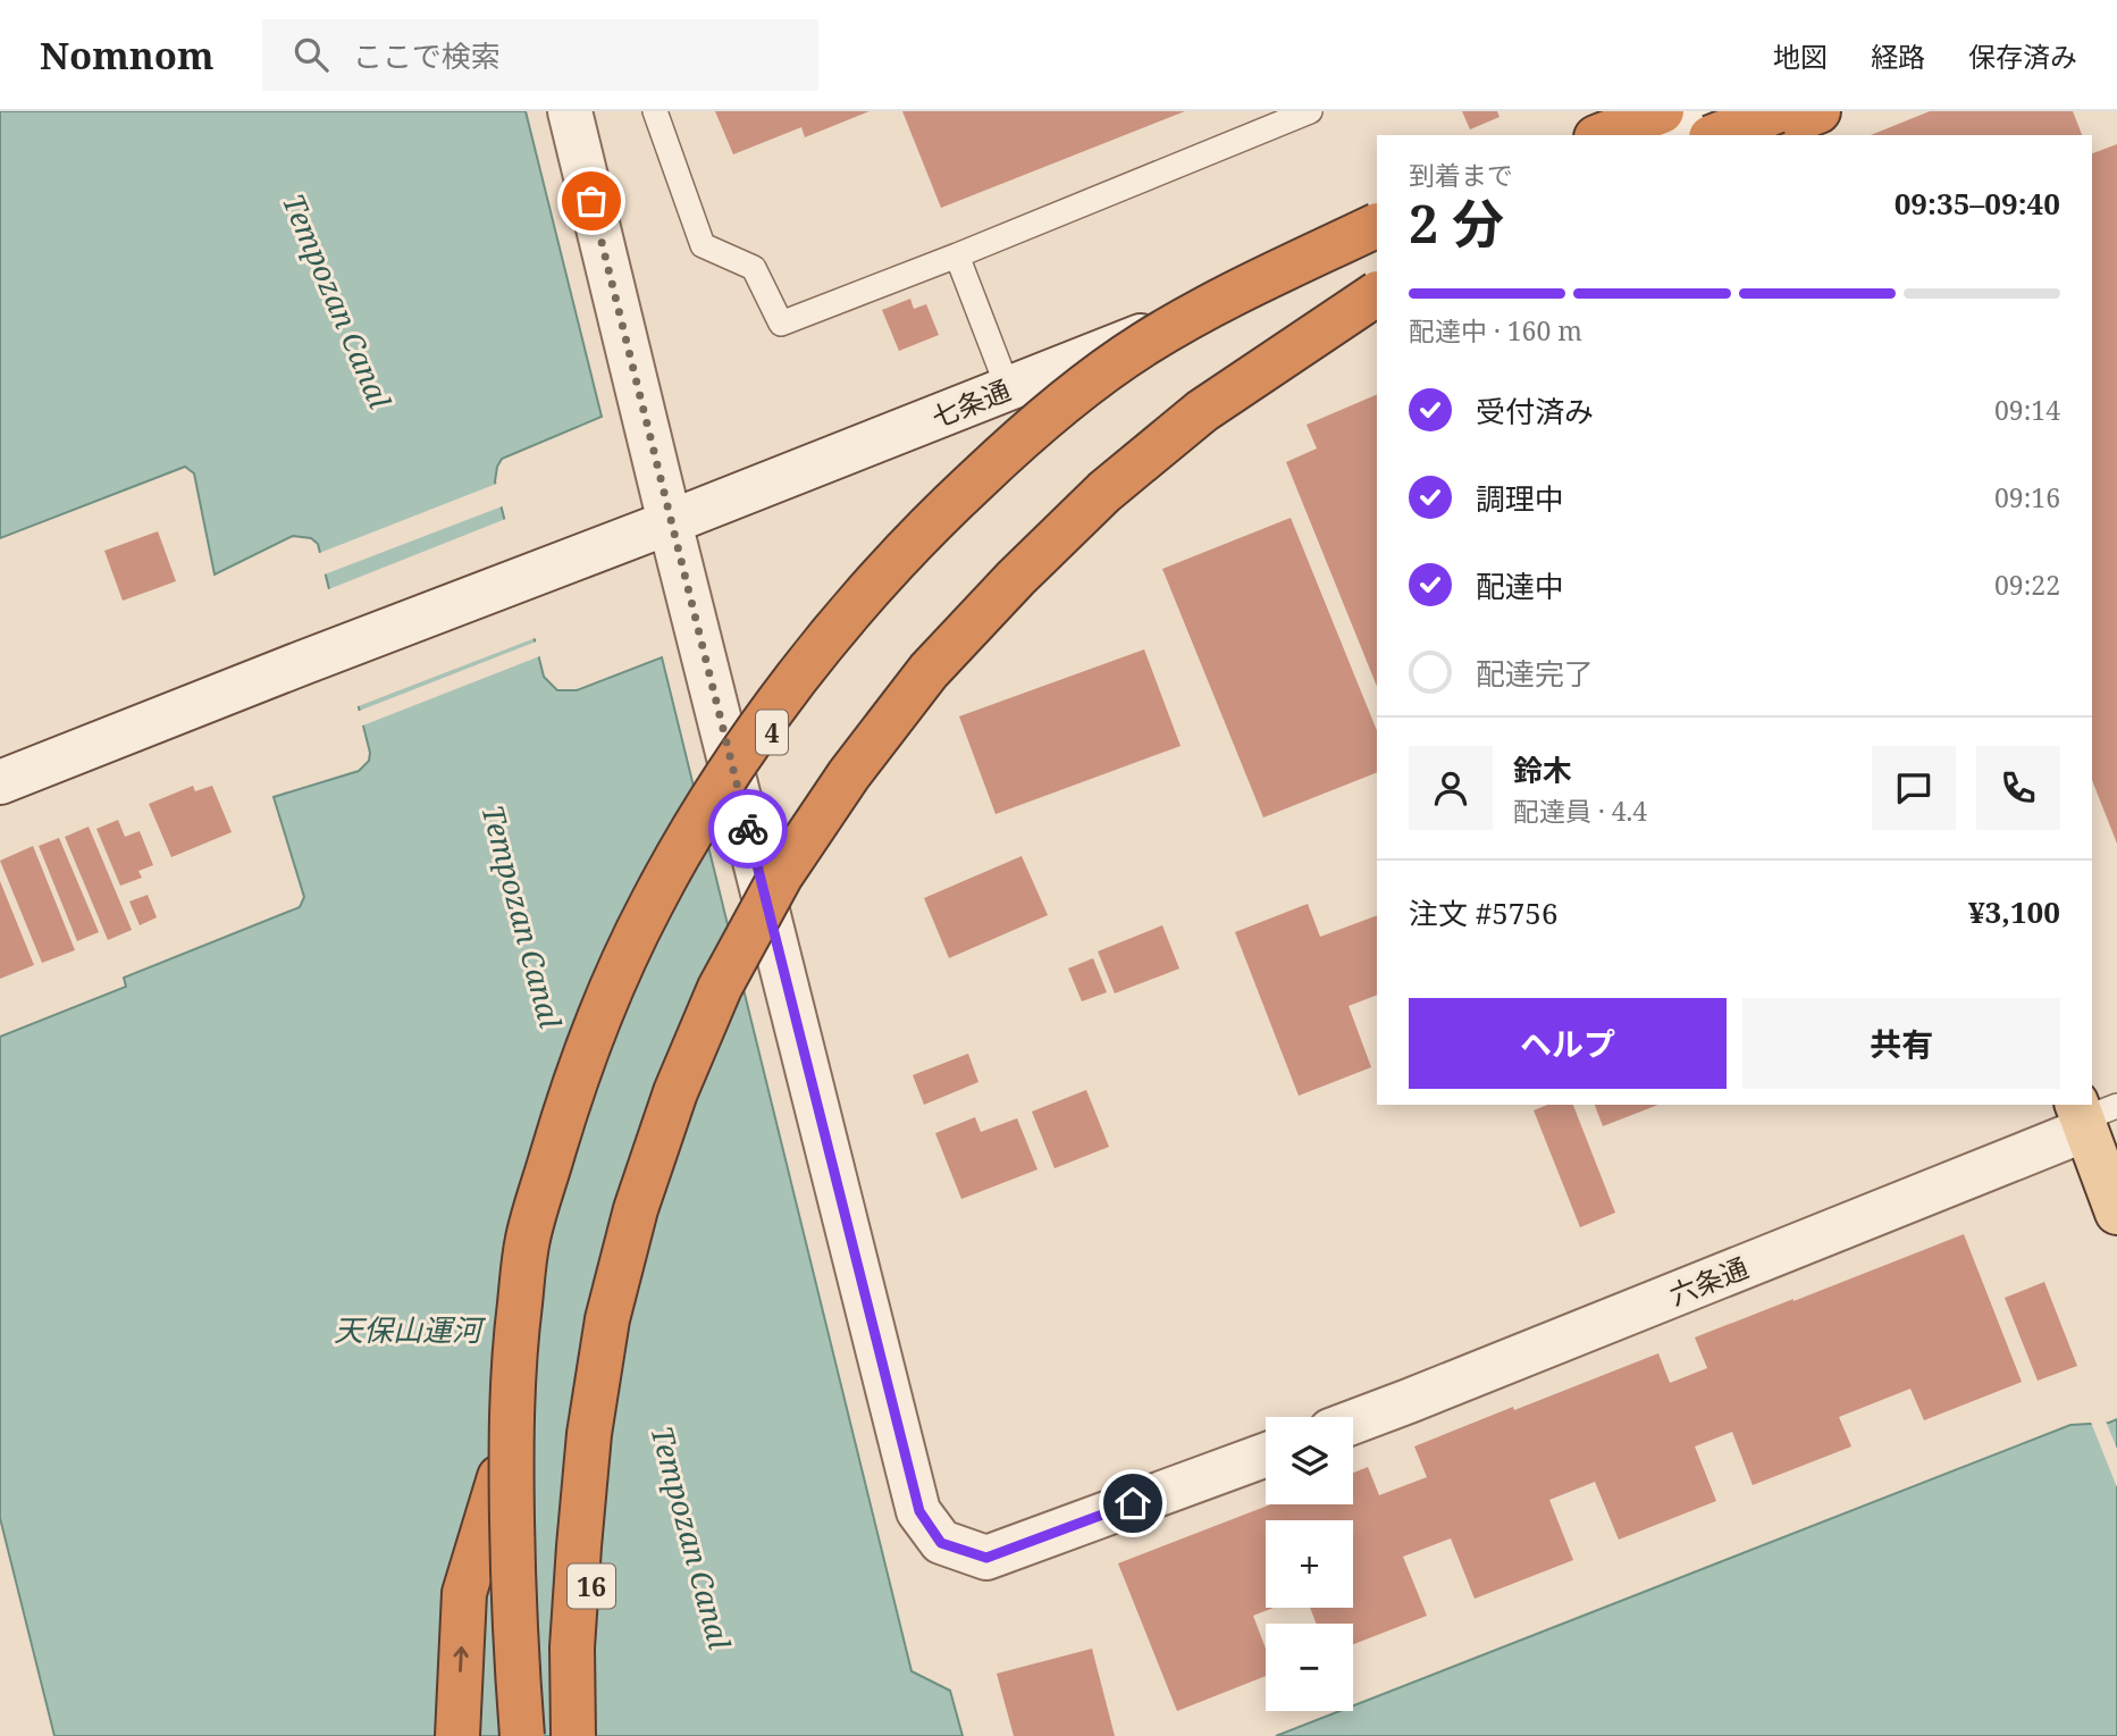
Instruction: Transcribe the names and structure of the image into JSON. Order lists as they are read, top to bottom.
{
  "streets": {
    "highway": ["4", "16"],
    "street": ["七条通", "六条通"]
  },
  "water": ["Tempozan Canal", "天保山運河"],
  "page": {
    "header": "Nomnom",
    "search": "ここで検索",
    "nav": ["地図", "経路", "保存済み"],
    "heading": ["2 分", "到着まで", "09:35–09:40"],
    "panel": [
      "鈴木",
      "配達員 · 4.4",
      "注文 #5756",
      "¥3,100"
    ],
    "bar": "配達中 · 160 m",
    "list": [
      ["受付済み", "09:14"],
      ["調理中", "09:16"],
      ["配達中", "09:22"],
      "配達完了"
    ],
    "buttons": ["ヘルプ", "共有"],
    "map_buttons": ["+", "−"]
  }
}
